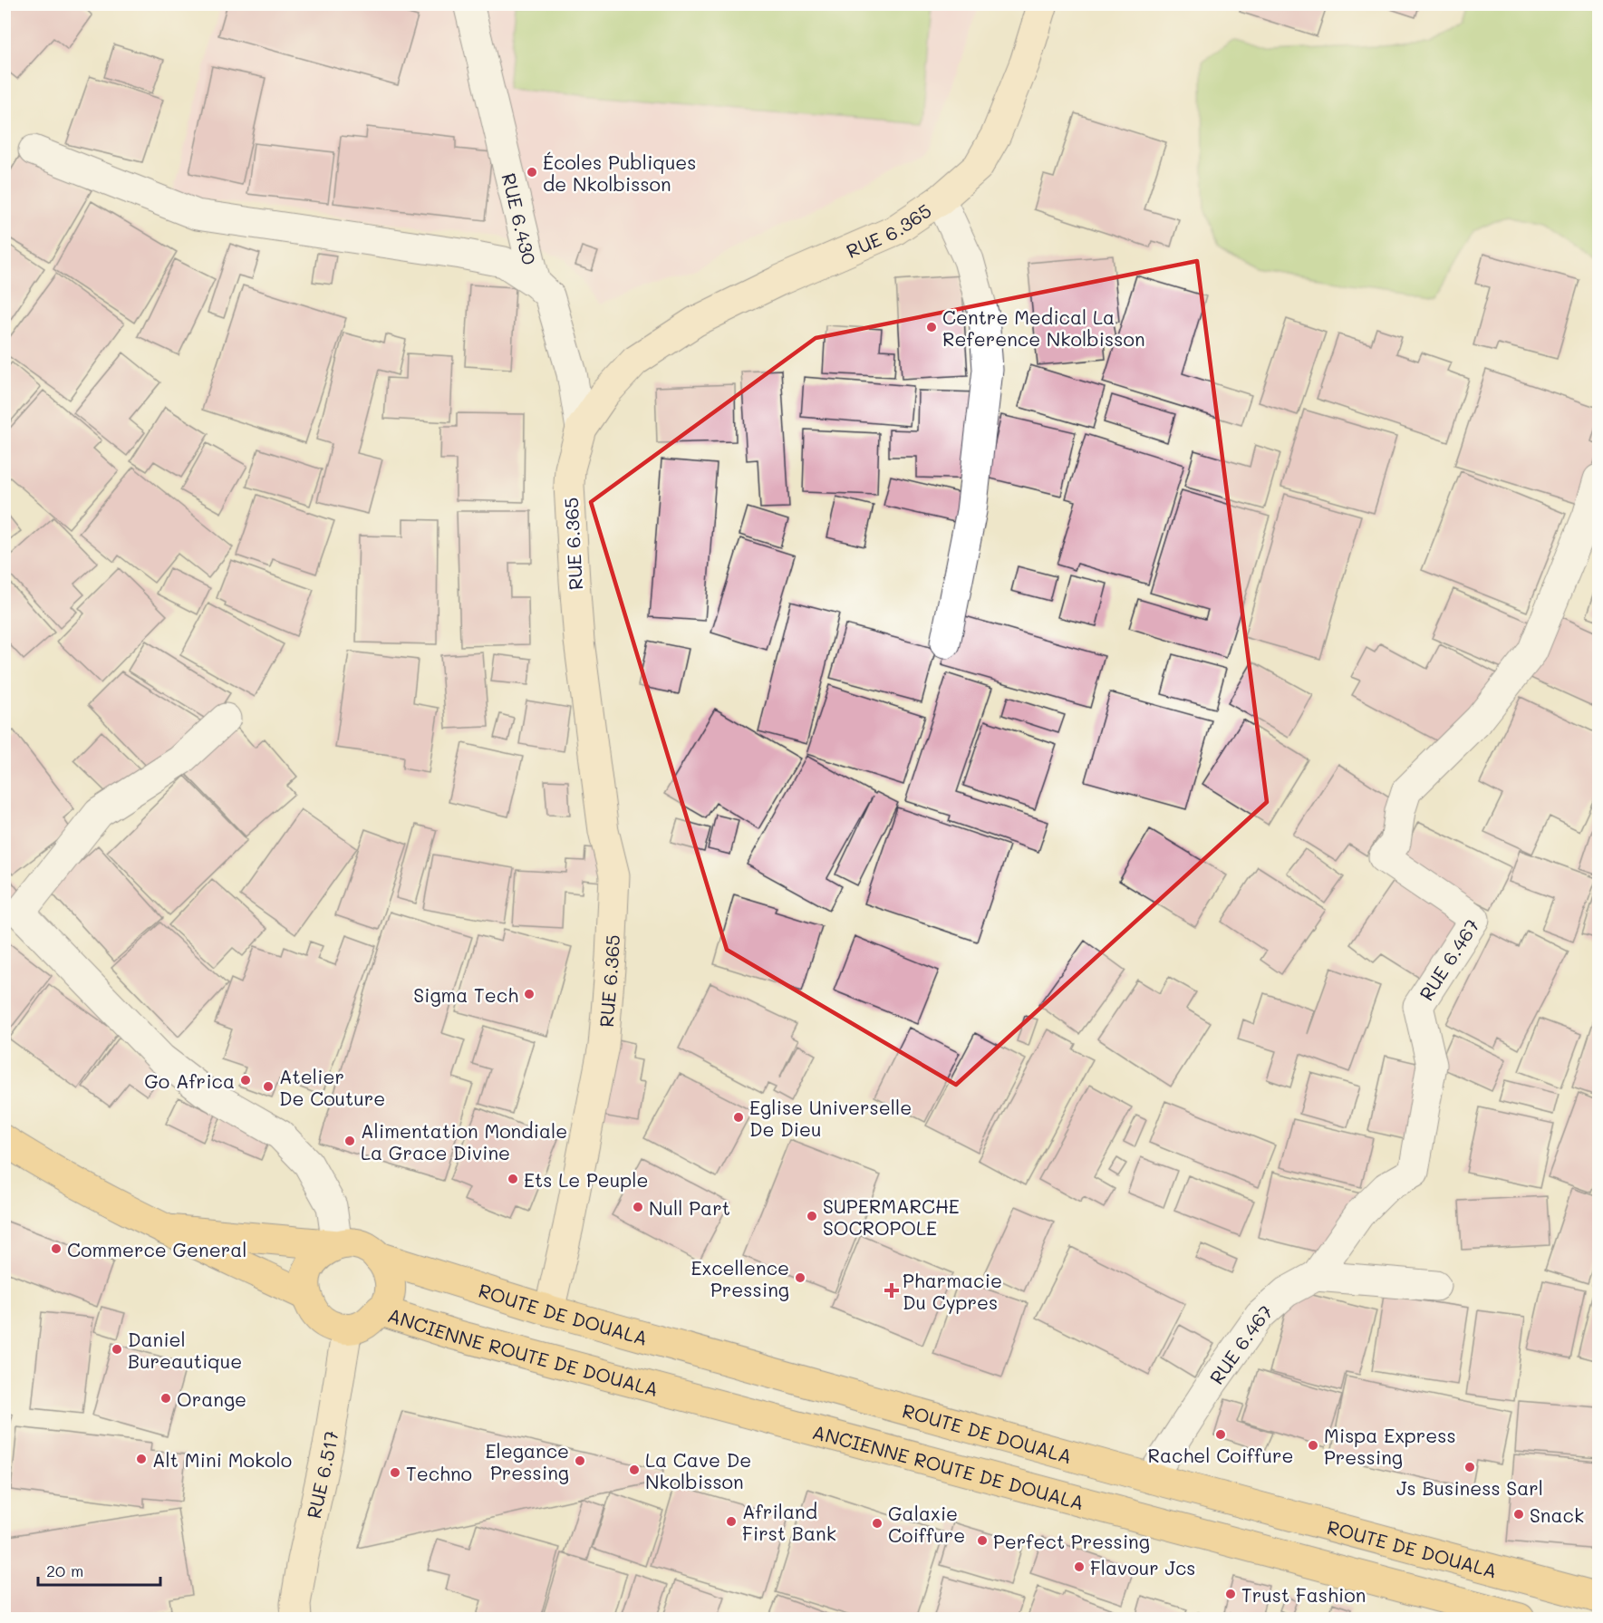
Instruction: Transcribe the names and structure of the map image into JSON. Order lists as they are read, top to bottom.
{
  "streets": {
    "main road": ["ROUTE DE DOUALA", "ANCIENNE ROUTE DE DOUALA"],
    "street": [
      "RUE 6.430",
      "RUE 6.365",
      "RUE 6.467",
      "RUE 6.517"
    ]
  },
  "crossings": [
    ["RUE 6.430", "RUE 6.365"],
    ["RUE 6.365", "ROUTE DE DOUALA"],
    ["RUE 6.467", "ROUTE DE DOUALA"],
    ["ROUTE DE DOUALA", "ANCIENNE ROUTE DE DOUALA"],
    ["ROUTE DE DOUALA", "RUE 6.517"],
    ["ANCIENNE ROUTE DE DOUALA", "RUE 6.517"]
  ],
  "places": {
    "other": [
      "Écoles Publiques de Nkolbisson",
      "Centre Medical La Reference Nkolbisson",
      "Sigma Tech",
      "Go Africa",
      "Atelier De Couture",
      "Eglise Universelle De Dieu",
      "Alimentation Mondiale La Grace Divine",
      "Ets Le Peuple",
      "Null Part",
      "SUPERMARCHE SOCROPOLE",
      "Commerce General",
      "Excellence Pressing",
      "Daniel Bureautique",
      "Orange",
      "Rachel Coiffure",
      "Mispa Express Pressing",
      "Alt Mini Mokolo",
      "Elegance Pressing",
      "Js Business Sarl",
      "La Cave De Nkolbisson",
      "Techno",
      "Snack",
      "Afriland First Bank",
      "Galaxie Coiffure",
      "Perfect Pressing",
      "Flavour Jcs",
      "Trust Fashion"
    ],
    "health": ["Pharmacie Du Cypres"]
  },
  "scale_bar": "20 m"
}
